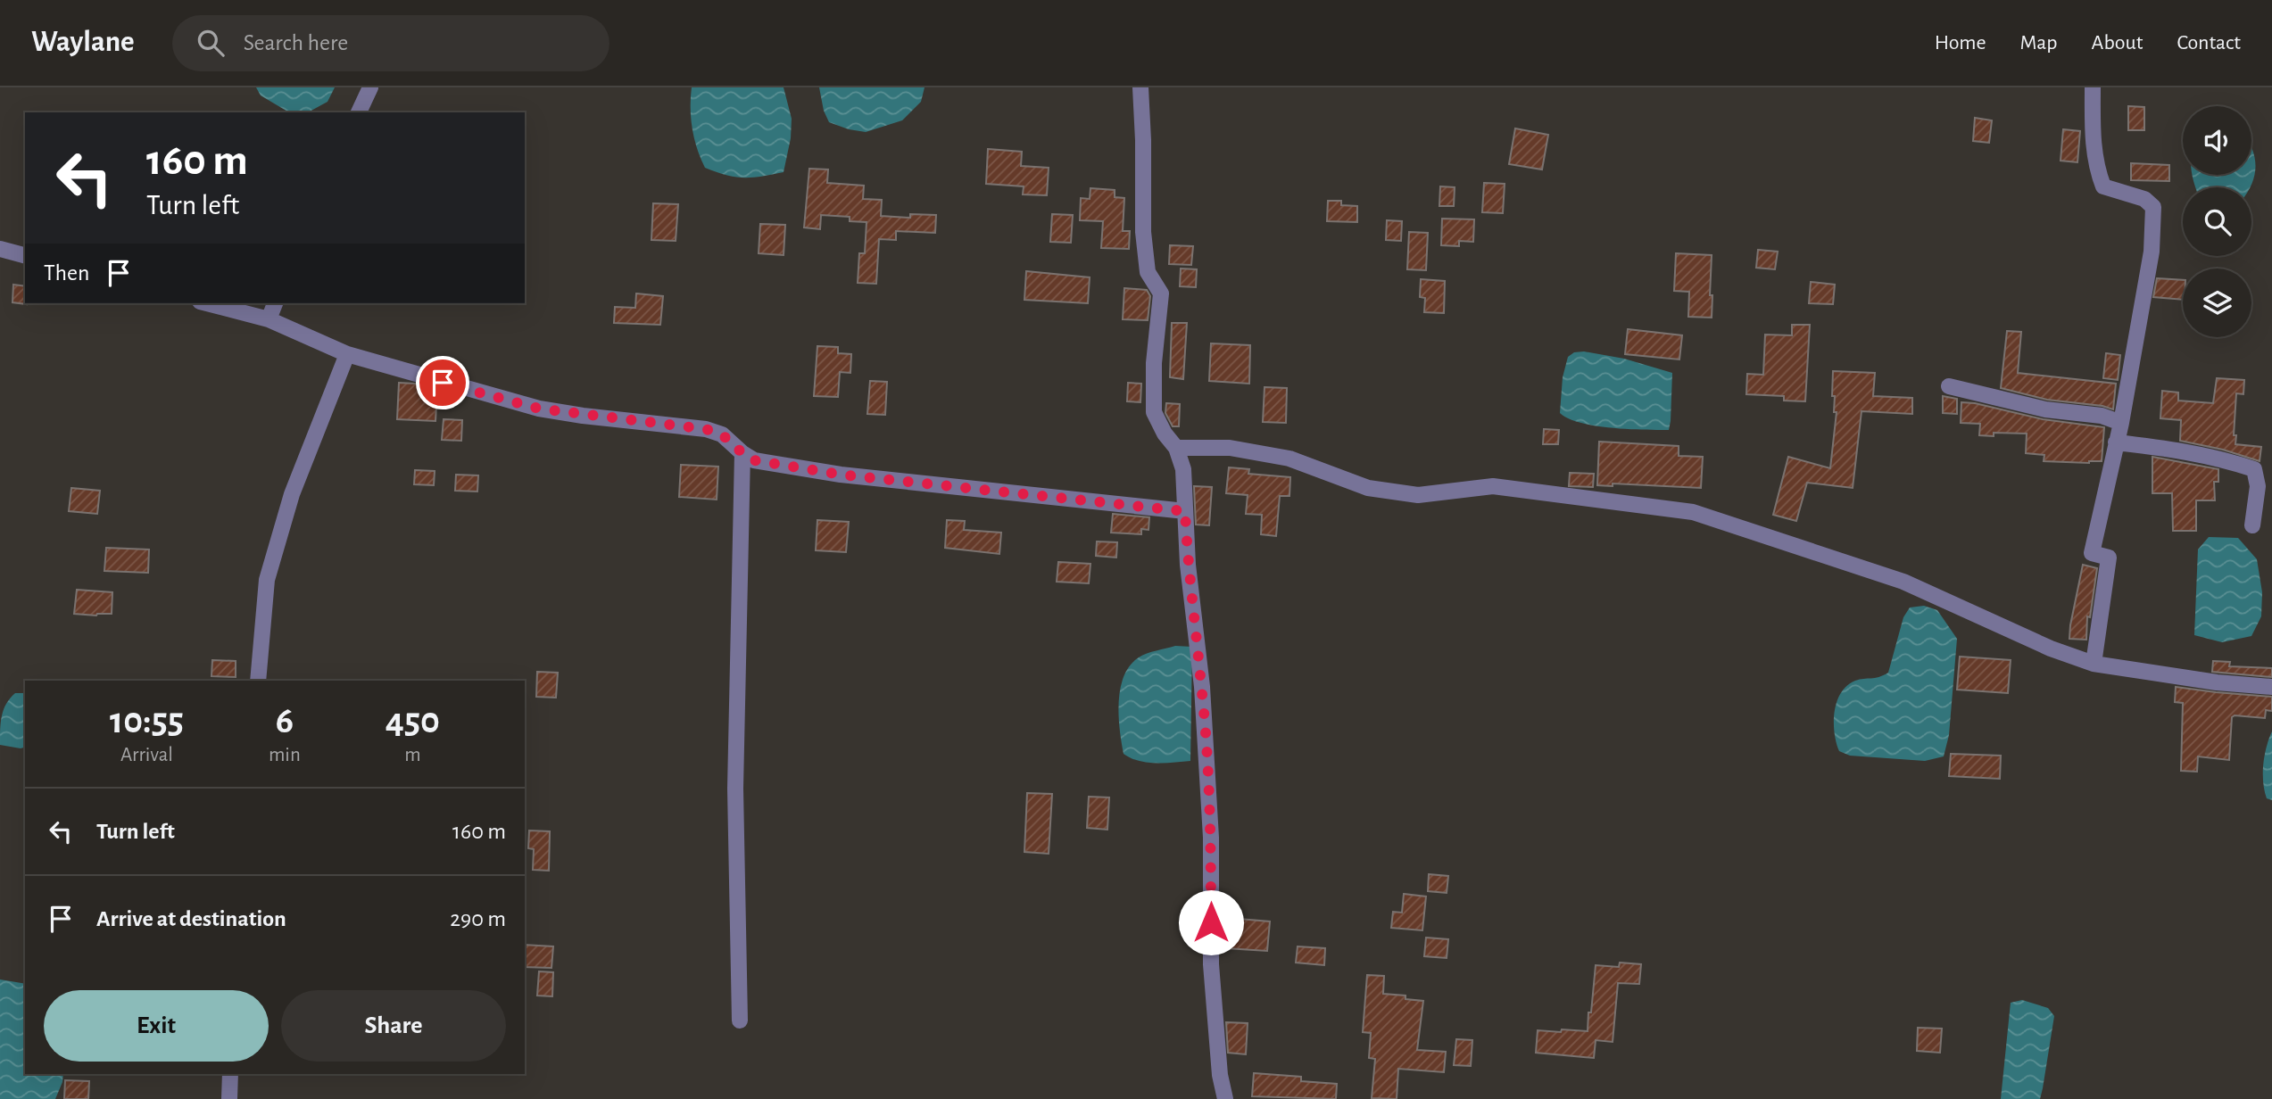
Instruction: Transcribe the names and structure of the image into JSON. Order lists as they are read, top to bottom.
{
  "page": {
    "header": "Waylane",
    "search": "Search here",
    "nav": [
      "Home",
      "Map",
      "About",
      "Contact"
    ],
    "turn": ["160 m", "Turn left"],
    "then": "Then",
    "eta": [
      "10:55",
      "Arrival",
      "6",
      "min",
      "450",
      "m"
    ],
    "list": [
      {
        "name": "Turn left",
        "value": "160 m"
      },
      {
        "name": "Arrive at destination",
        "value": "290 m"
      }
    ],
    "buttons": ["Exit", "Share"]
  }
}
